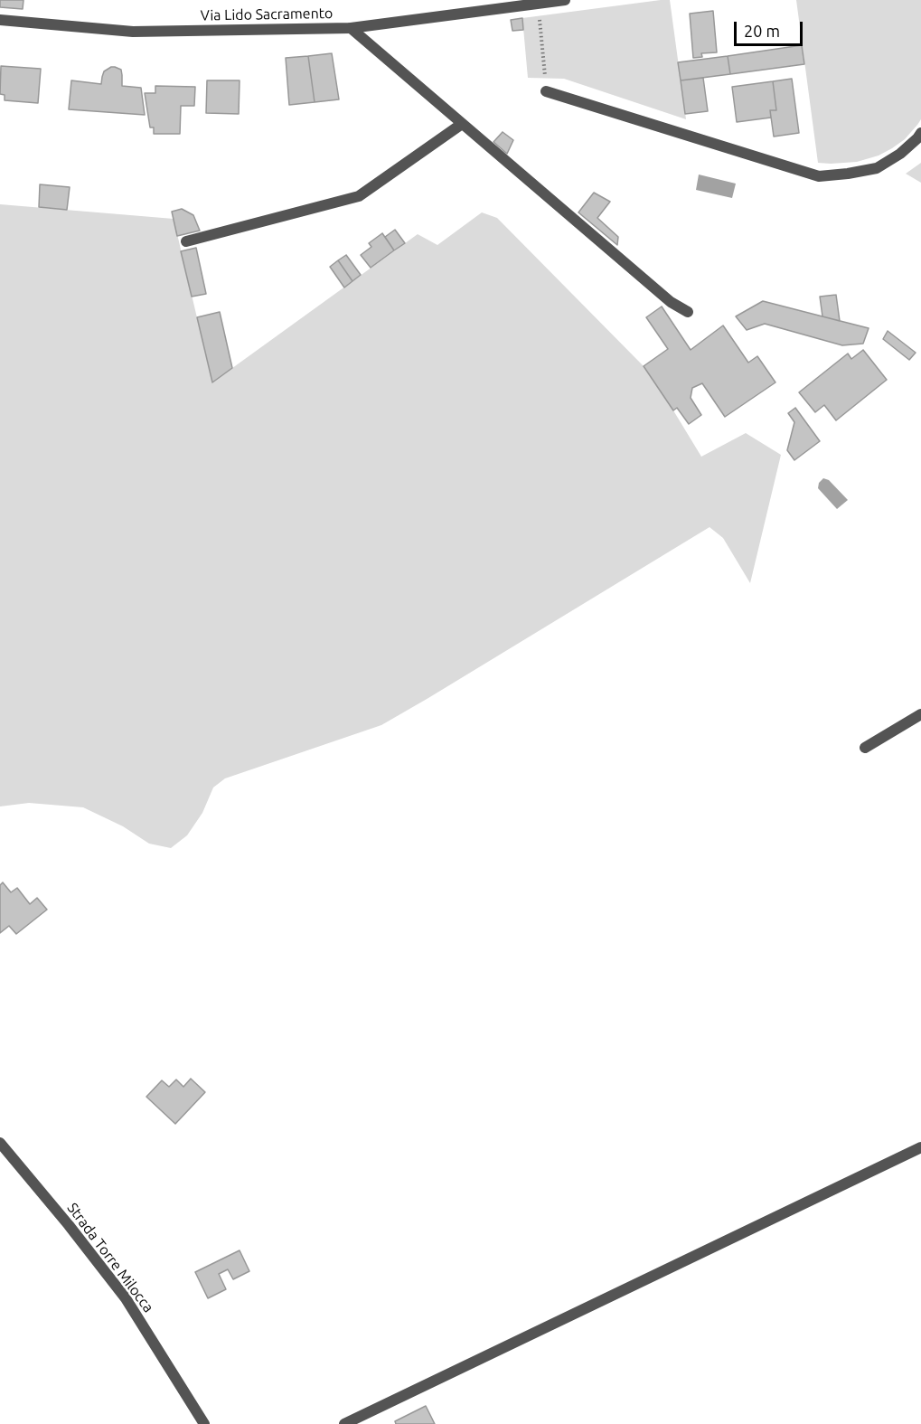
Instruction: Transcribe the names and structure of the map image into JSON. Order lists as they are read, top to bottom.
{
  "streets": {
    "street": ["Via Lido Sacramento", "Strada Torre Milocca"]
  },
  "scale_bar": "20 m"
}
